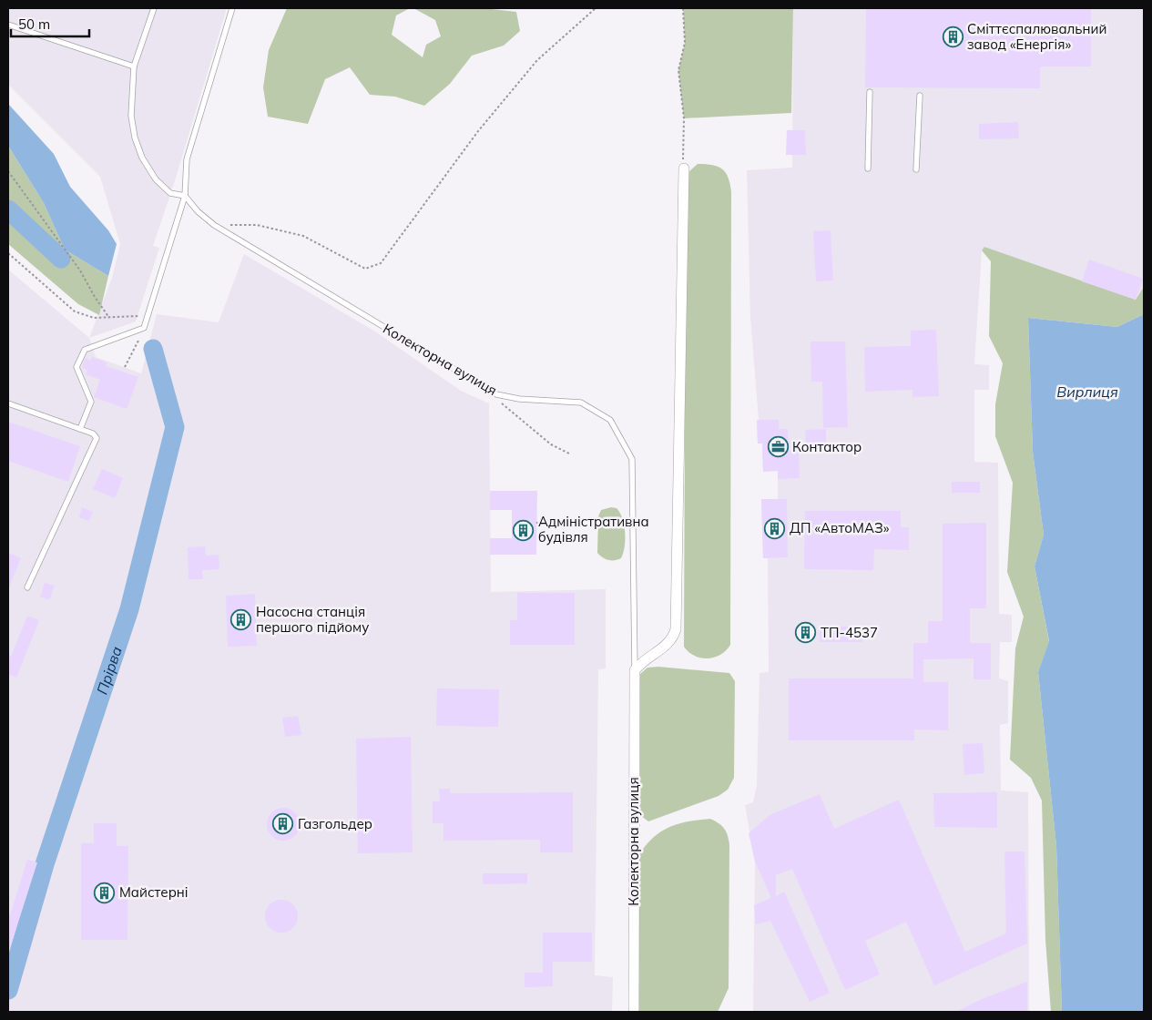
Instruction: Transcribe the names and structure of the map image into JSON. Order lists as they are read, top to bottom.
{
  "streets": {
    "street": ["Колекторна вулиця"]
  },
  "water": ["Вирлиця", "Прірва"],
  "places": {
    "building": [
      "Сміттєспалювальний завод «Енергія»",
      "ДП «АвтоМАЗ»",
      "Адміністративна будівля",
      "Насосна станція першого підйому",
      "ТП-4537",
      "Газгольдер",
      "Майстерні"
    ],
    "office": ["Контактор"]
  },
  "scale_bar": "50 m"
}
